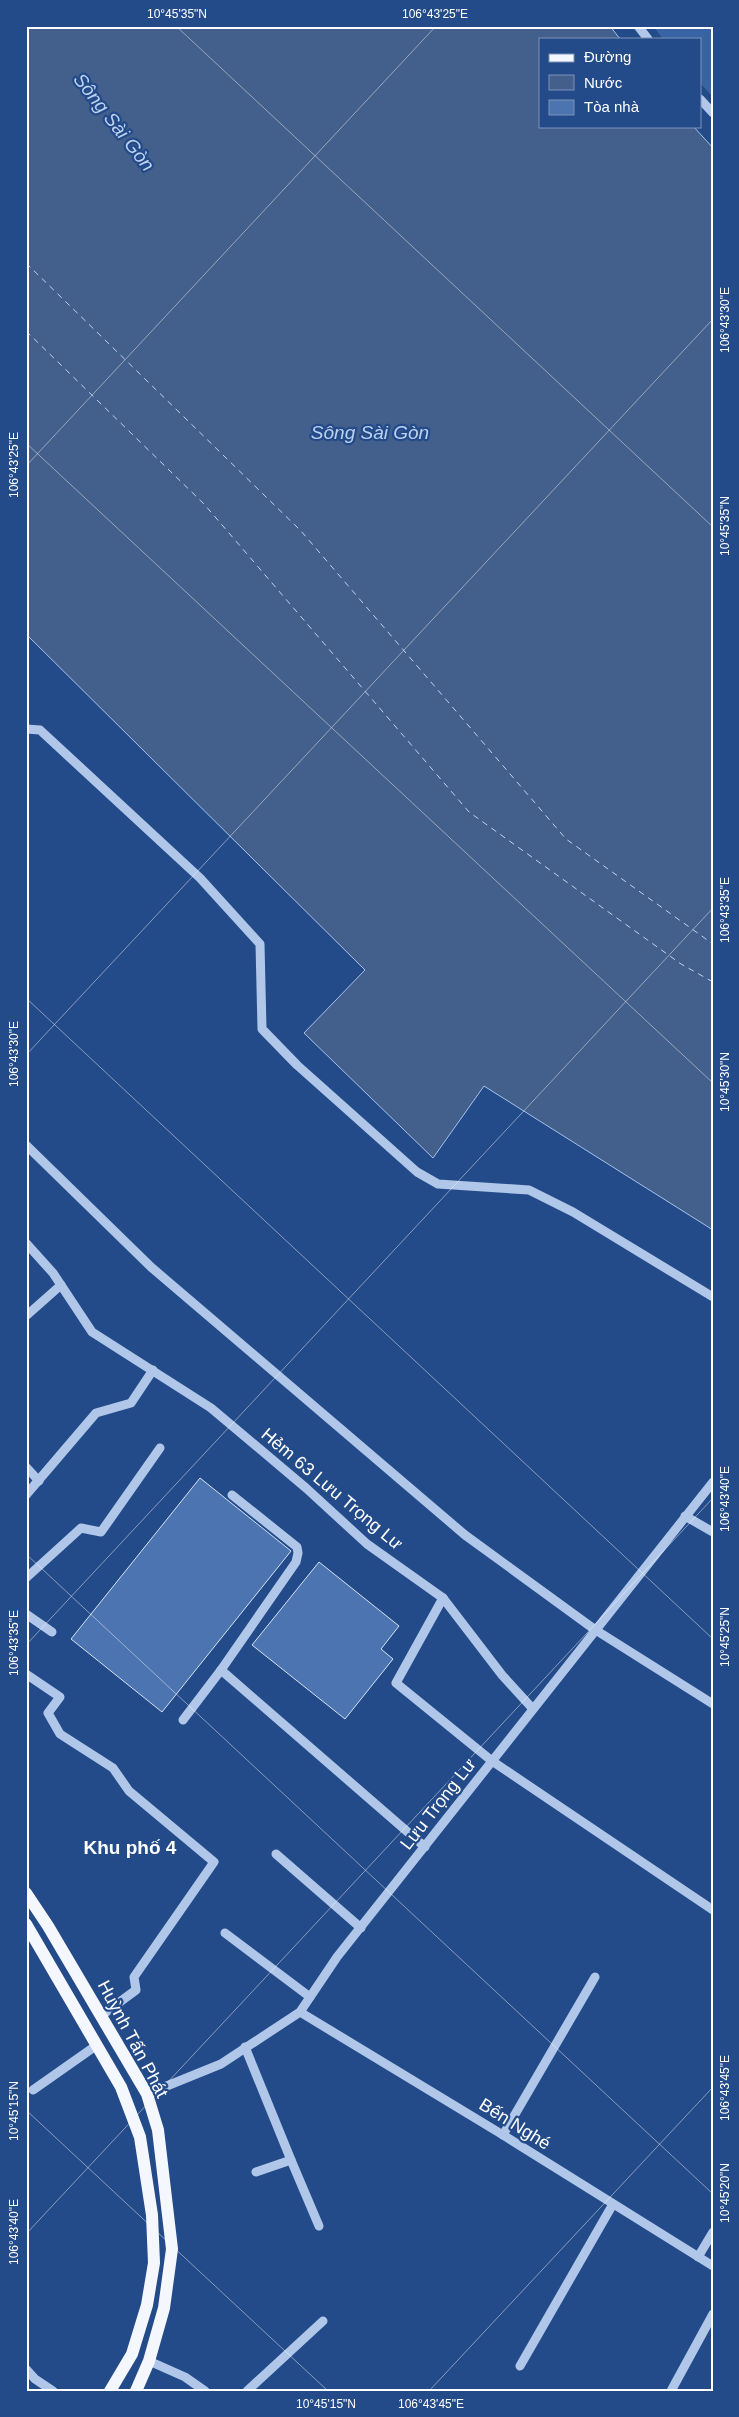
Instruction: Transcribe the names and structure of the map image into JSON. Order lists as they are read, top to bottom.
{
  "streets": {
    "main road": ["Huỳnh Tấn Phát"],
    "street": ["Hẻm 63 Lưu Trọng Lư", "Lưu Trọng Lư", "Bến Nghé"]
  },
  "crossings": [
    ["Hẻm 63 Lưu Trọng Lư", "Lưu Trọng Lư"],
    ["Lưu Trọng Lư", "Huỳnh Tấn Phát"],
    ["Lưu Trọng Lư", "Bến Nghé"]
  ],
  "districts": ["Khu phố 4"],
  "water": ["Sông Sài Gòn"],
  "legend": ["Đường", "Nước", "Tòa nhà"],
  "coordinates": [
    "10°45'35\"N",
    "106°43'25\"E",
    "106°43'30\"E",
    "106°43'35\"E",
    "10°45'30\"N",
    "106°43'40\"E",
    "10°45'25\"N",
    "106°43'45\"E",
    "10°45'15\"N",
    "10°45'20\"N"
  ]
}
